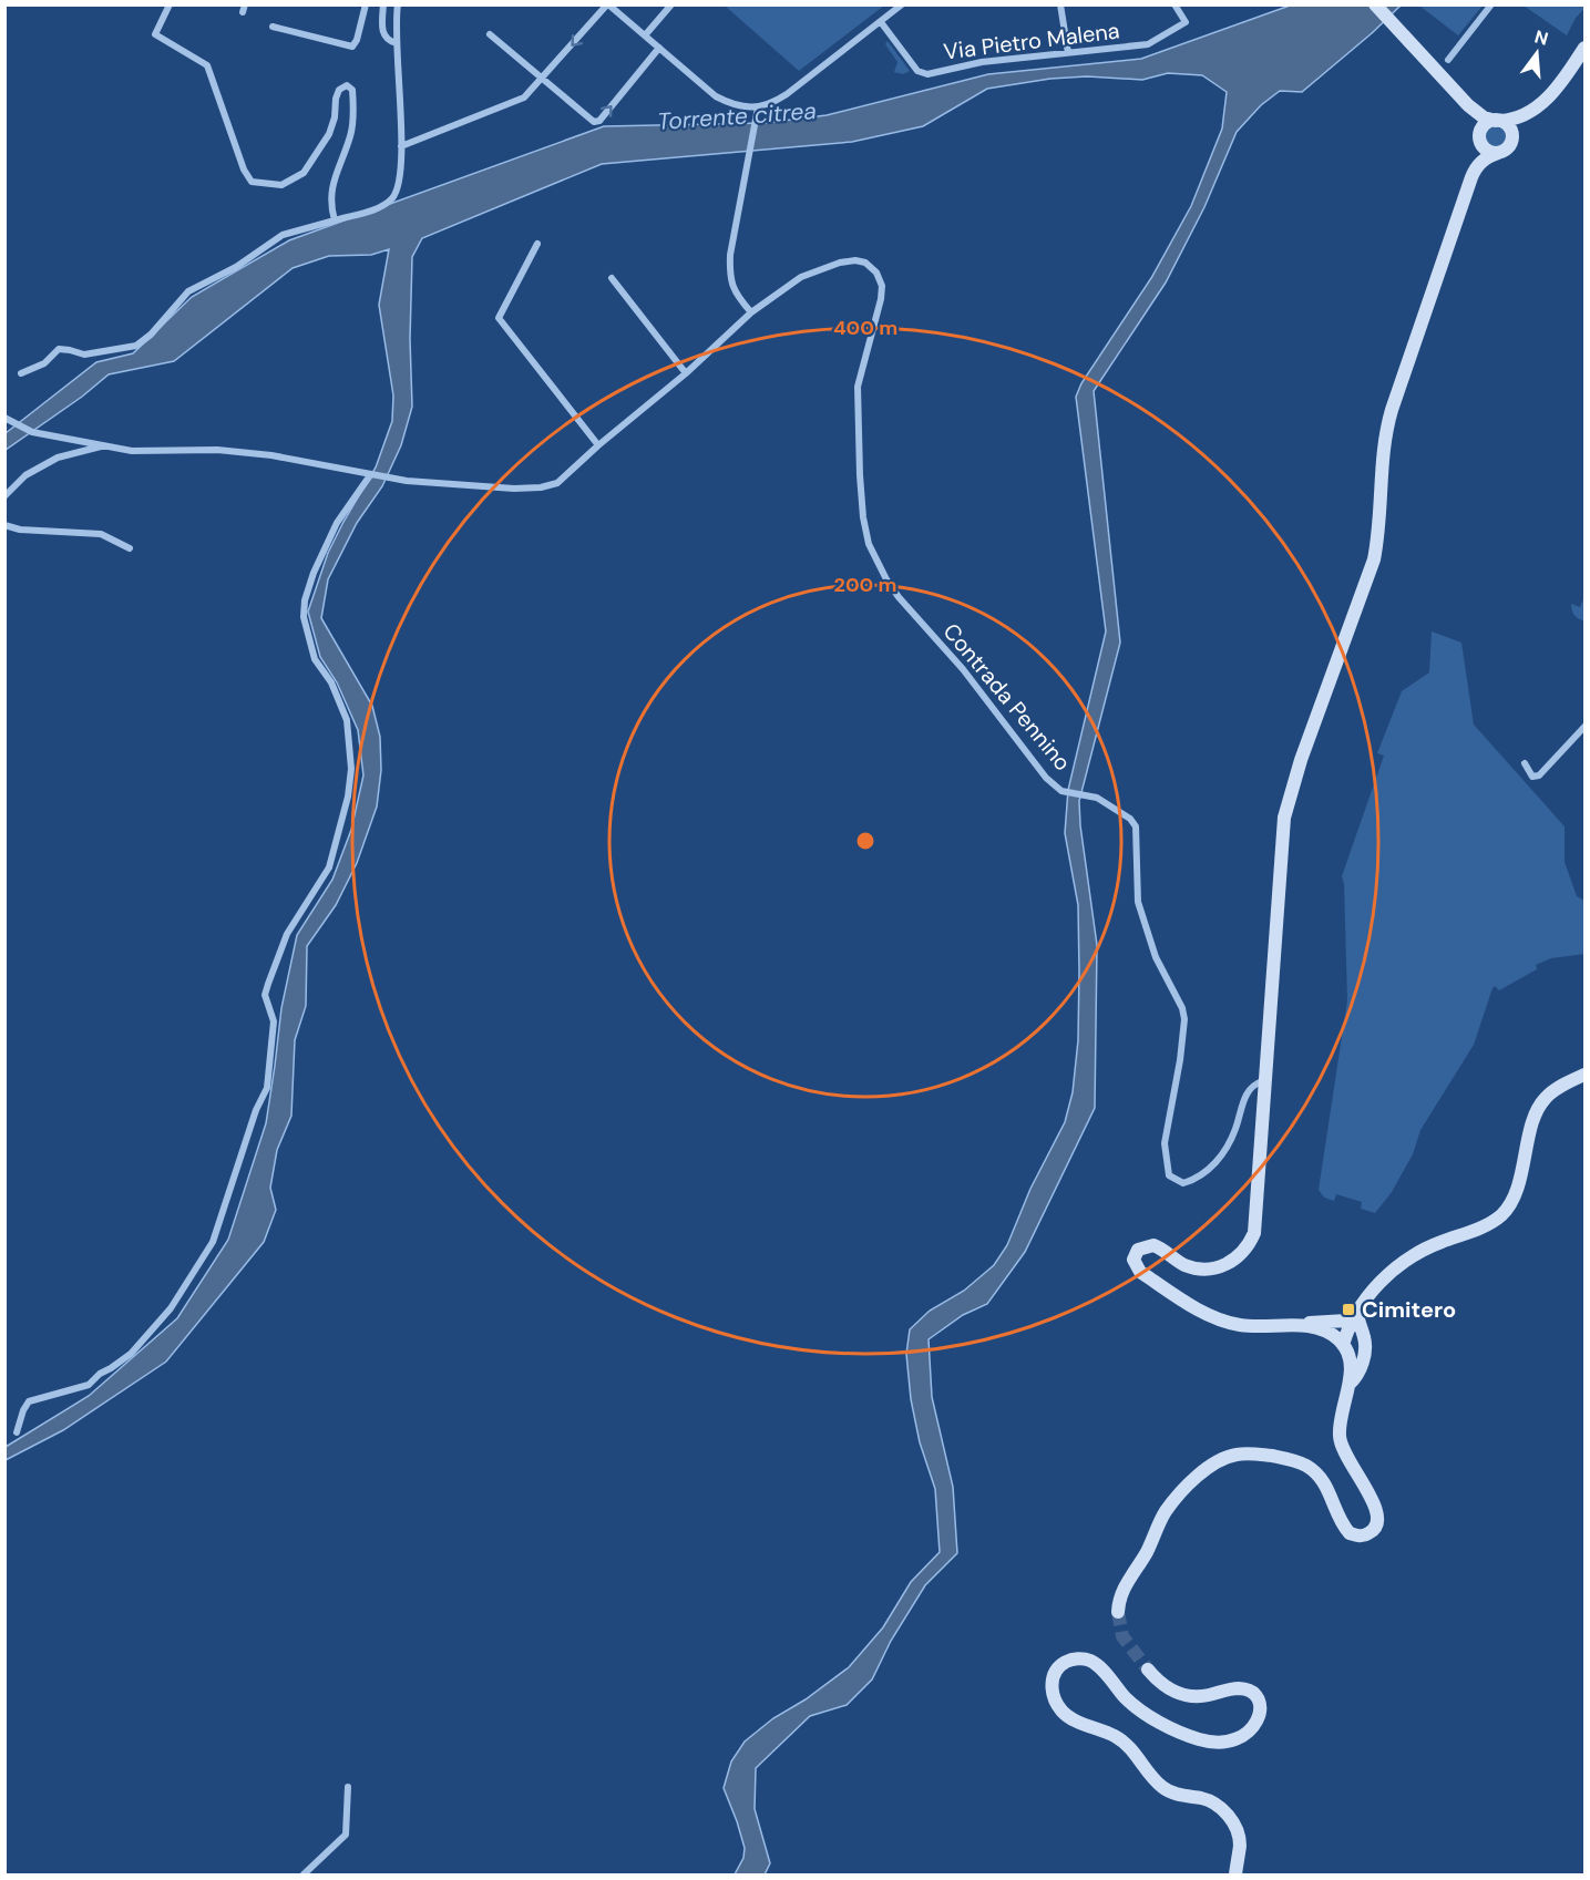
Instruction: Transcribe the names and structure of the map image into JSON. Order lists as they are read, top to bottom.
{
  "streets": {
    "street": ["Via Pietro Malena", "Contrada Pennino"]
  },
  "water": ["Torrente citrea"],
  "places": {
    "transit": ["Cimitero"]
  },
  "north": "top",
  "rings": ["400 m", "200 m"]
}
